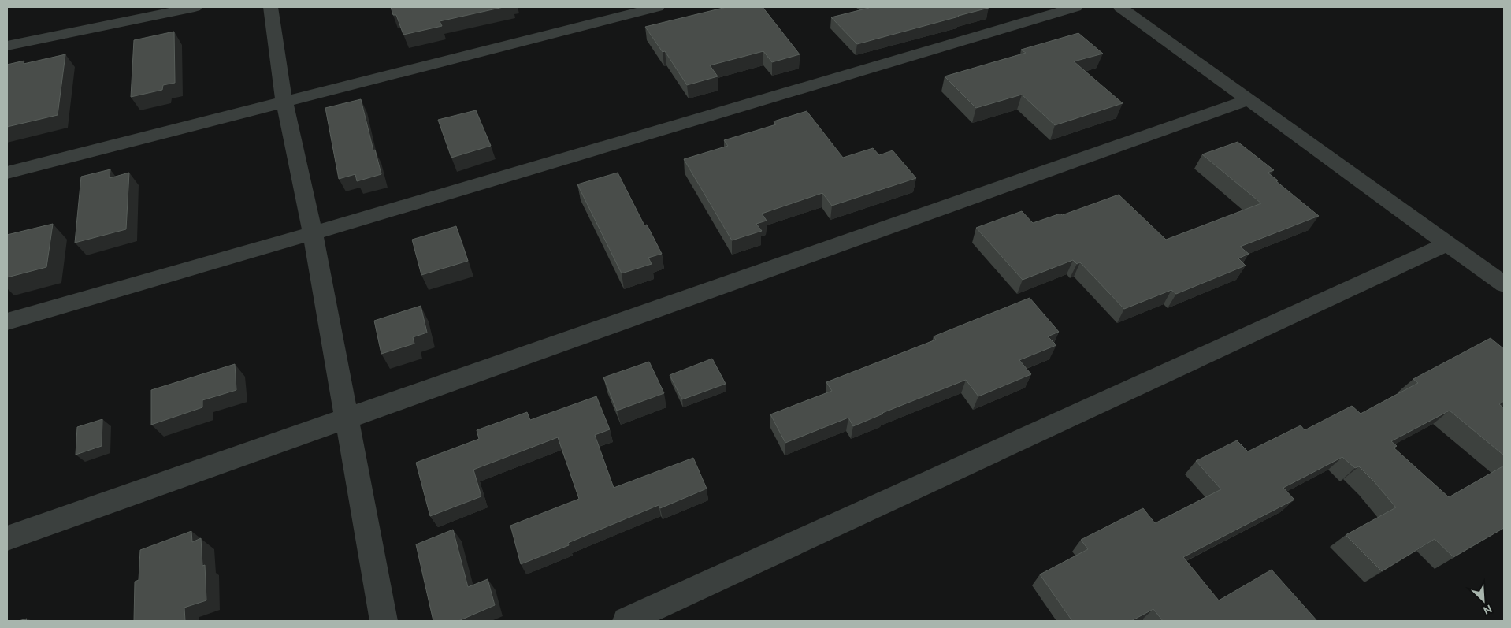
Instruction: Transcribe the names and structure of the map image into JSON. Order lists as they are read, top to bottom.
{
  "north": "bottom right"
}
